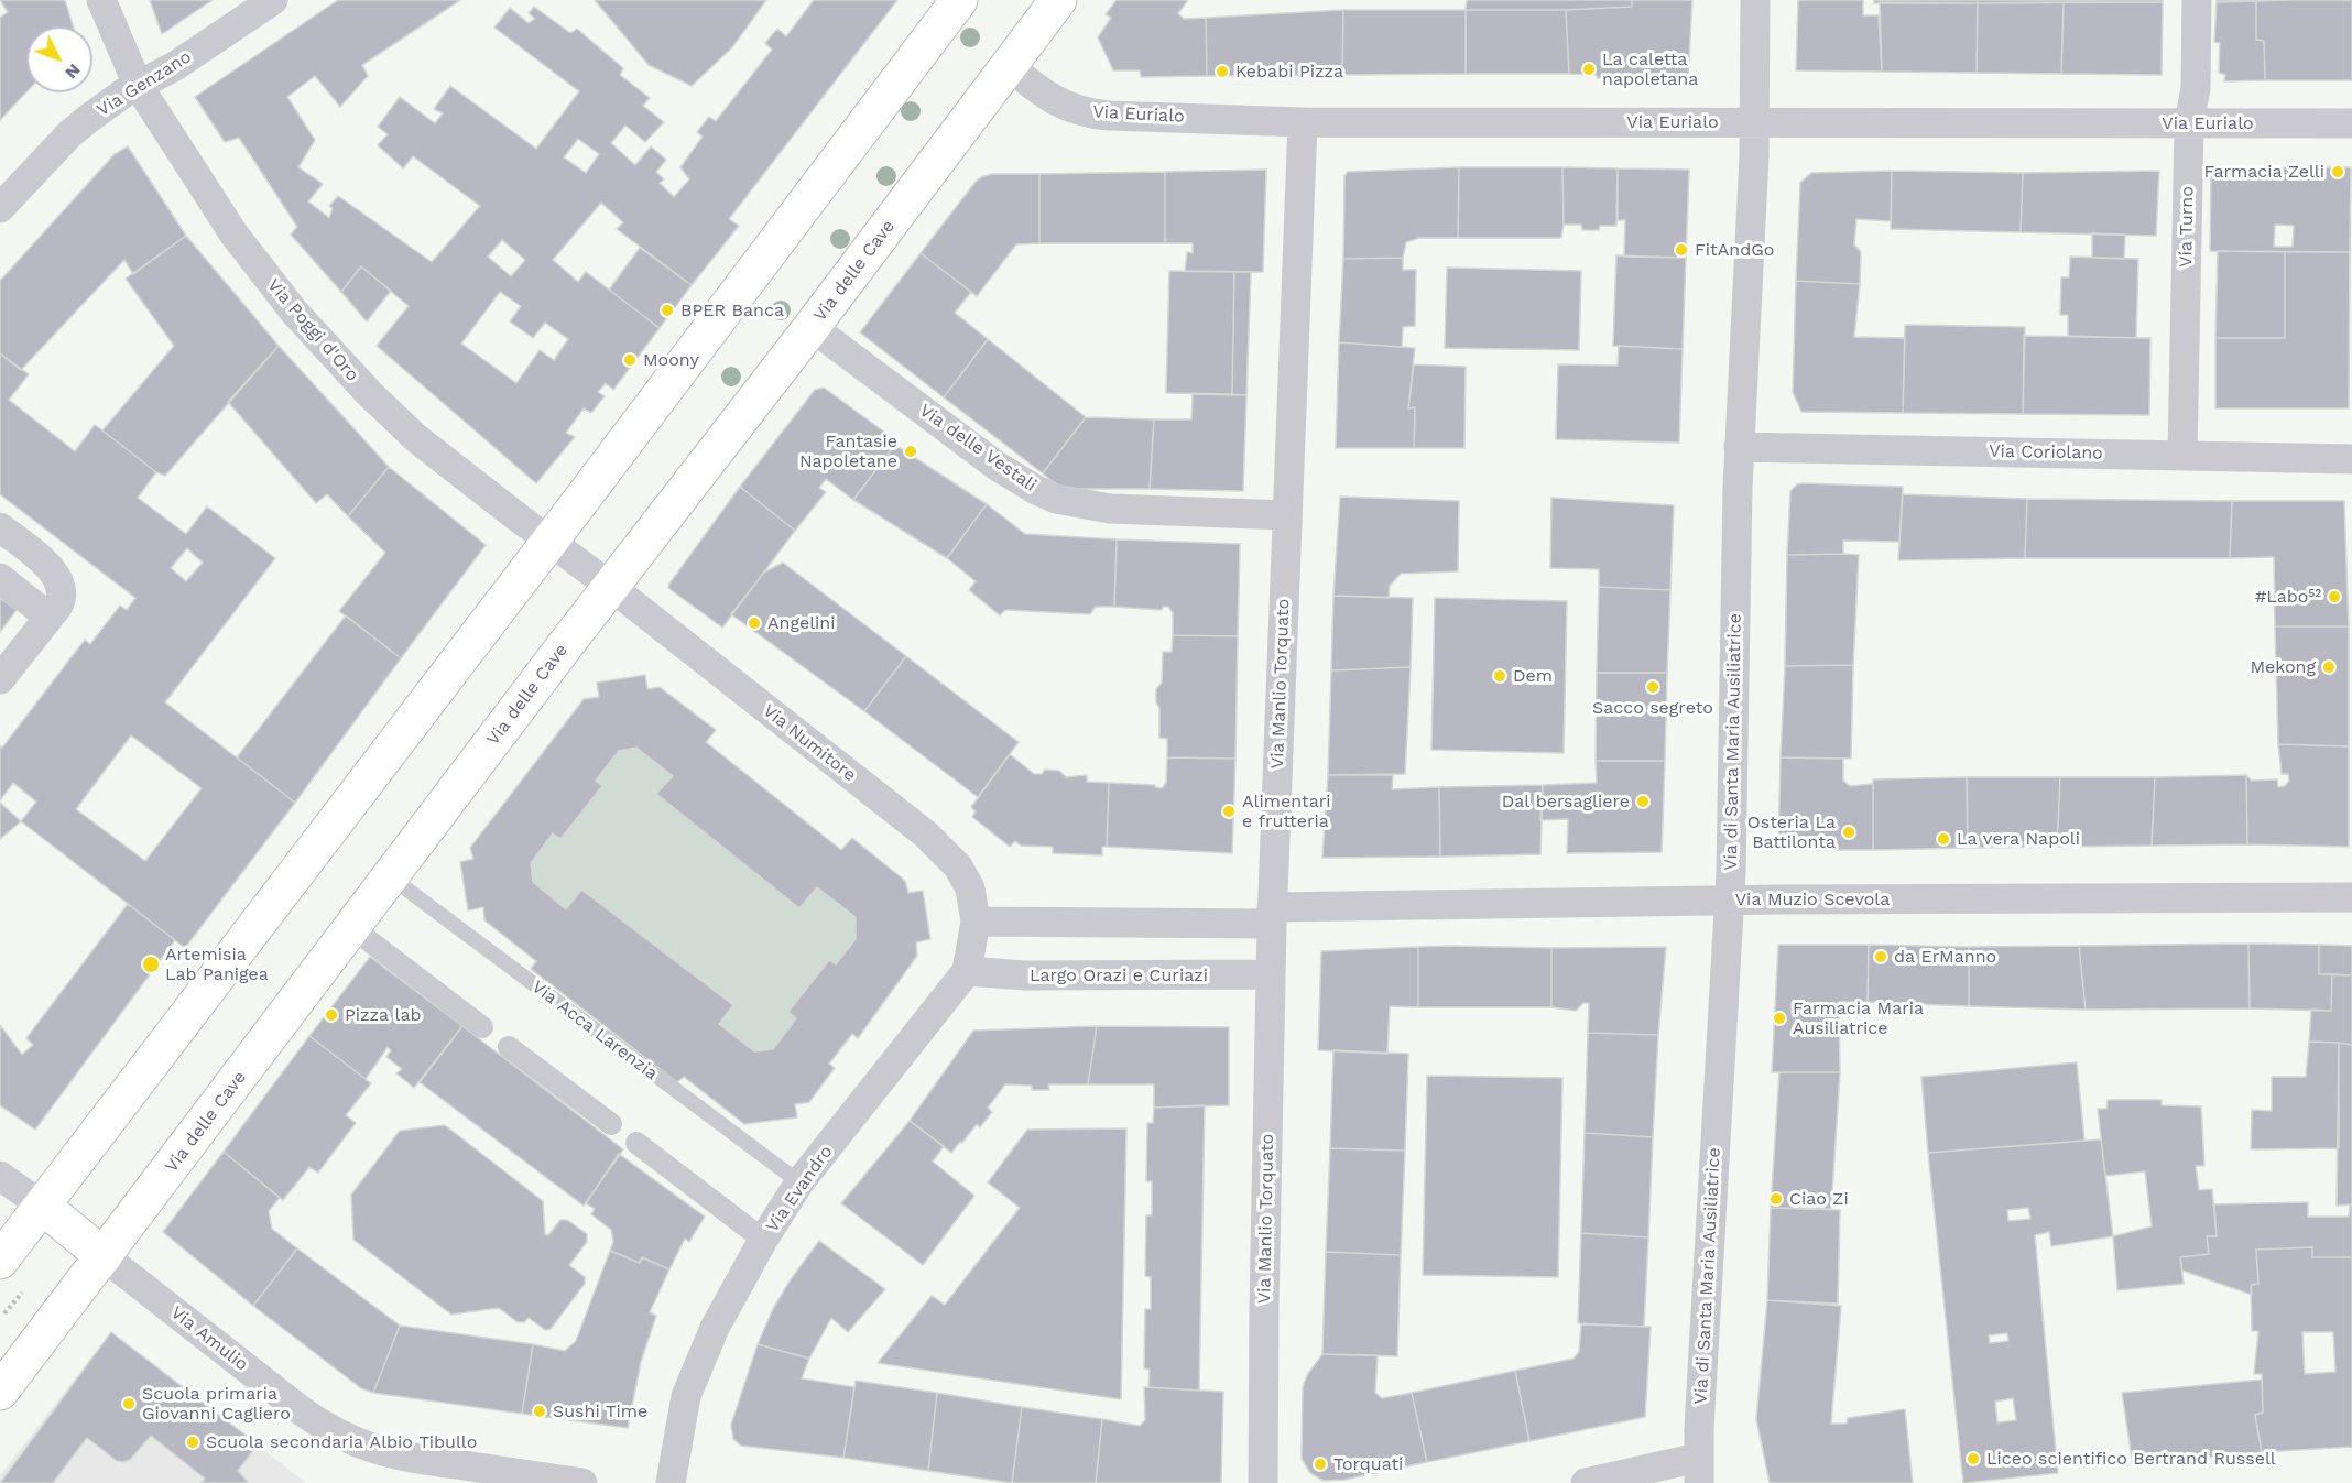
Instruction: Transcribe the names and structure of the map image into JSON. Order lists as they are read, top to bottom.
{
  "streets": {
    "main road": ["Via delle Cave"],
    "street": [
      "Via Genzano",
      "Via Eurialo",
      "Via Turno",
      "Via Poggi d'Oro",
      "Via delle Vestali",
      "Via Coriolano",
      "Via Manlio Torquato",
      "Via di Santa Maria Ausiliatrice",
      "Via Numitore",
      "Via Muzio Scevola",
      "Largo Orazi e Curiazi",
      "Via Evandro",
      "Via Amulio"
    ],
    "lane": ["Via Acca Larenzia"]
  },
  "crossings": [
    ["Via Genzano", "Via Poggi d'Oro"],
    ["Via Eurialo", "Via Turno"],
    ["Via Eurialo", "Via delle Cave"],
    ["Via Eurialo", "Via Manlio Torquato"],
    ["Via Eurialo", "Via di Santa Maria Ausiliatrice"],
    ["Via Turno", "Via Coriolano"],
    ["Via delle Cave", "Via Poggi d'Oro"],
    ["Via delle Cave", "Via delle Vestali"],
    ["Via delle Cave", "Via Numitore"],
    ["Via delle Cave", "Via Acca Larenzia"],
    ["Via delle Cave", "Via Amulio"],
    ["Via Poggi d'Oro", "Via Numitore"],
    ["Via delle Vestali", "Via Manlio Torquato"],
    ["Via Coriolano", "Via di Santa Maria Ausiliatrice"],
    ["Via Manlio Torquato", "Via Muzio Scevola"],
    ["Via Manlio Torquato", "Largo Orazi e Curiazi"],
    ["Via di Santa Maria Ausiliatrice", "Via Muzio Scevola"],
    ["Via Numitore", "Via Evandro"],
    ["Largo Orazi e Curiazi", "Via Evandro"],
    ["Via Acca Larenzia", "Via Evandro"]
  ],
  "places": [
    "La caletta napoletana",
    "Kebabi Pizza",
    "Farmacia Zelli",
    "FitAndGo",
    "BPER Banca",
    "Moony",
    "Fantasie Napoletane",
    "#Labo⁵²",
    "Angelini",
    "Mekong",
    "Dem",
    "Sacco segreto",
    "Dal bersagliere",
    "Alimentari e frutteria",
    "Osteria La Battilonta",
    "La vera Napoli",
    "da ErManno",
    "Artemisia Lab Panigea",
    "Pizza lab",
    "Farmacia Maria Ausiliatrice",
    "Ciao Zi",
    "Scuola primaria Giovanni Cagliero",
    "Sushi Time",
    "Scuola secondaria Albio Tibullo",
    "Liceo scientifico Bertrand Russell",
    "Torquati"
  ],
  "north": "bottom right"
}
